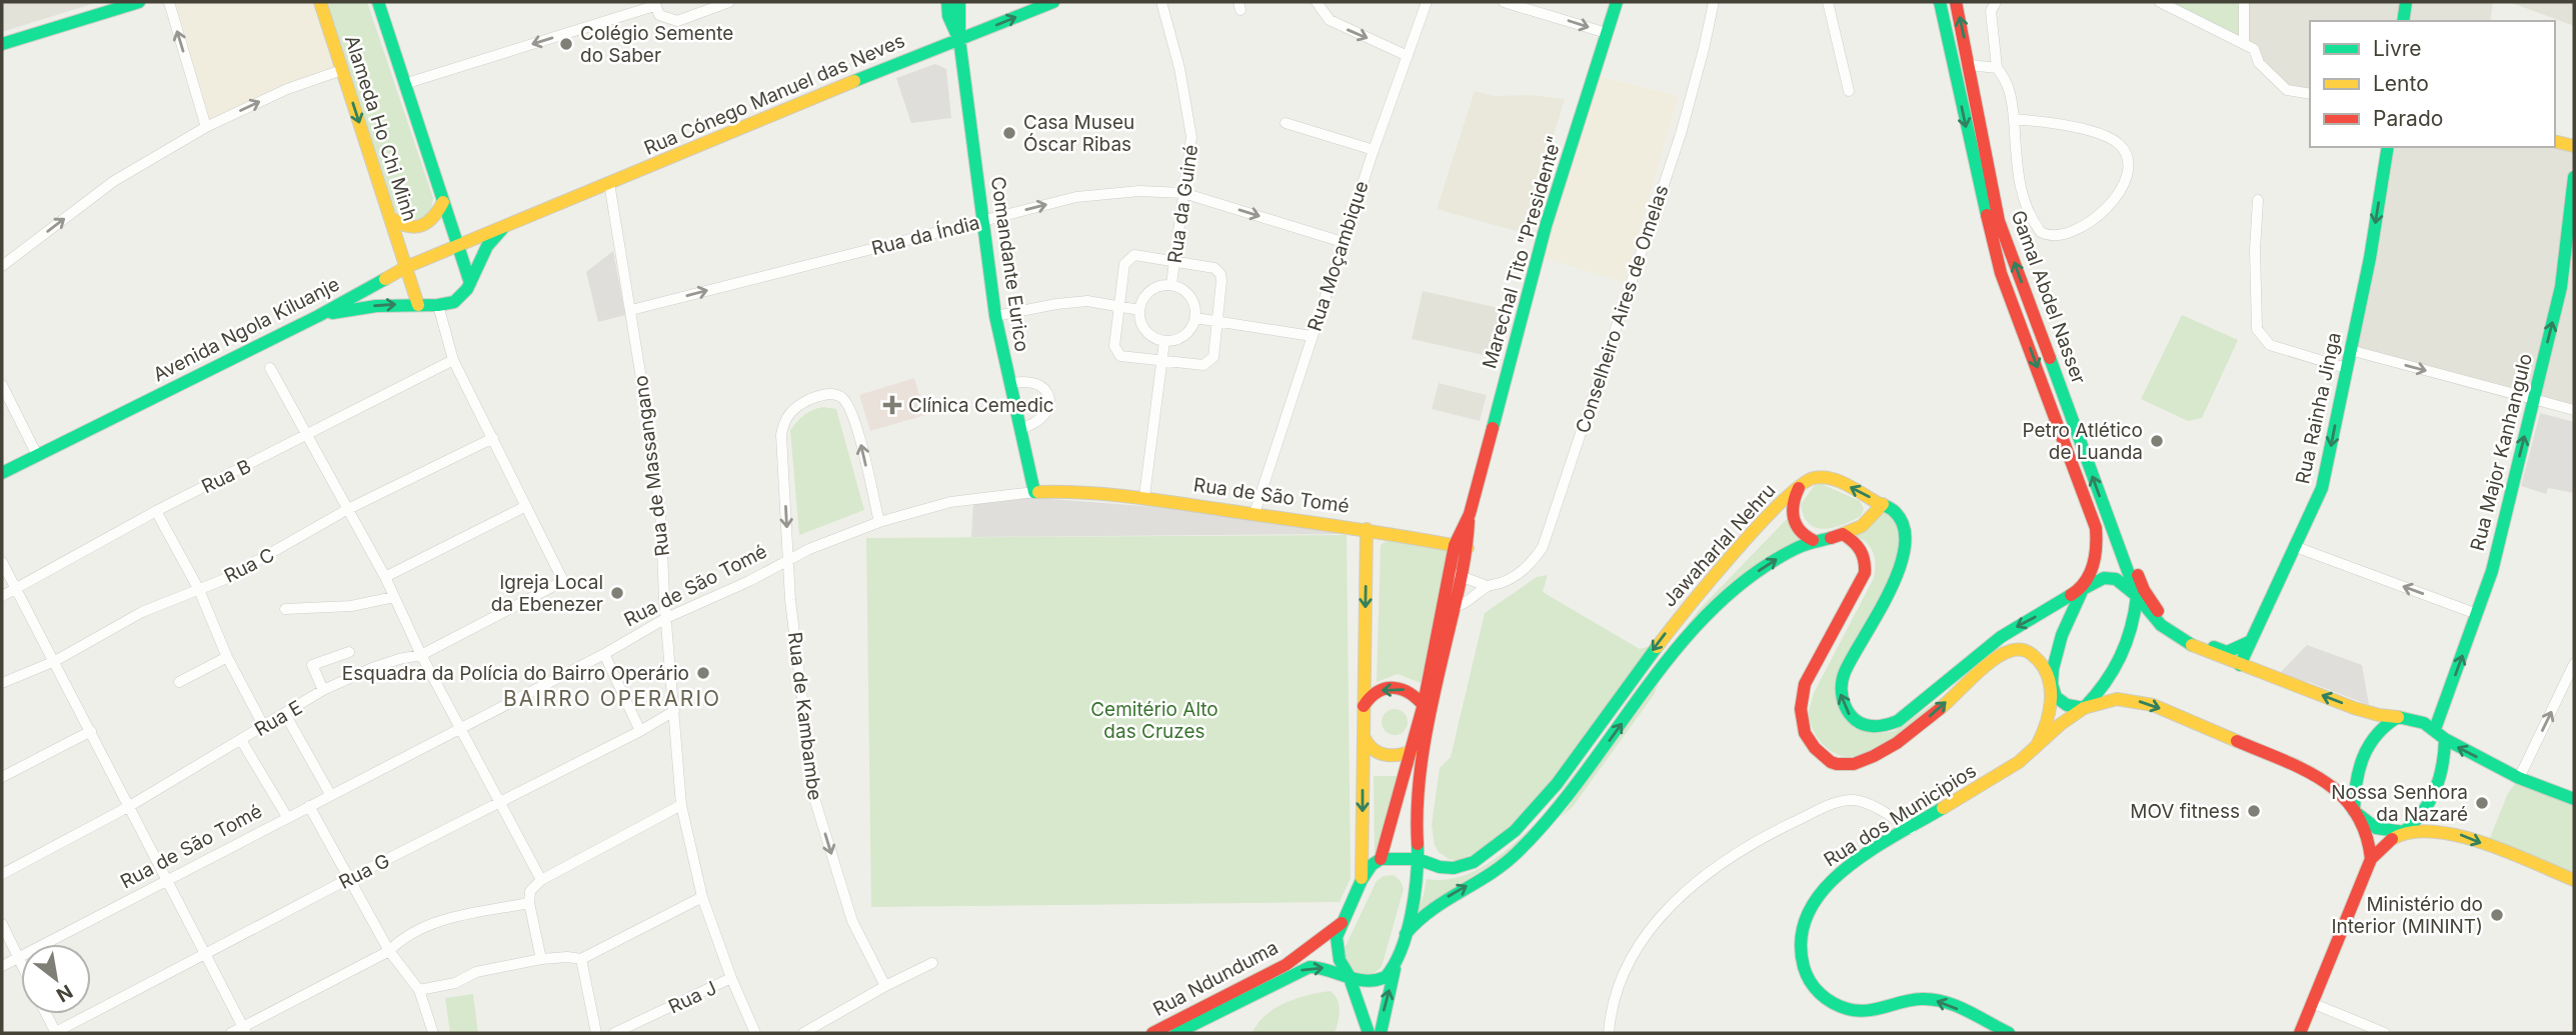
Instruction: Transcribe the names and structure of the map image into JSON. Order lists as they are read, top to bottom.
{
  "streets": {
    "main road": [
      "Rua Cónego Manuel das Neves",
      "Alameda Ho Chi Minh",
      "Marechal Tito \"Presidente\"",
      "Comandante Eurico",
      "Gamal Abdel Nasser",
      "Avenida Ngola Kiluanje",
      "Rua Rainha Jinga",
      "Rua Major Kanhangulo",
      "Rua de São Tomé",
      "Jawaharlal Nehru",
      "Rua dos Municipios",
      "Rua Ndunduma"
    ],
    "street": [
      "Rua da Guiné",
      "Rua da Índia",
      "Rua Moçambique",
      "Conselheiro Aires de Omelas",
      "Rua de Massangano",
      "Rua B",
      "Rua C",
      "Rua de Kambambe",
      "Rua E",
      "Rua G",
      "Rua J"
    ]
  },
  "crossings": [
    ["Rua Cónego Manuel das Neves", "Comandante Eurico"],
    ["Rua Cónego Manuel das Neves", "Avenida Ngola Kiluanje"],
    ["Rua Cónego Manuel das Neves", "Rua de Massangano"],
    ["Alameda Ho Chi Minh", "Avenida Ngola Kiluanje"],
    ["Rua da Guiné", "Rua da Índia"],
    ["Rua da Índia", "Rua Moçambique"],
    ["Rua da Índia", "Comandante Eurico"],
    ["Rua da Índia", "Rua de Massangano"],
    ["Marechal Tito \"Presidente\"", "Conselheiro Aires de Omelas"],
    ["Marechal Tito \"Presidente\"", "Rua de São Tomé"],
    ["Marechal Tito \"Presidente\"", "Jawaharlal Nehru"],
    ["Marechal Tito \"Presidente\"", "Rua Ndunduma"],
    ["Rua Moçambique", "Rua de São Tomé"],
    ["Comandante Eurico", "Rua de São Tomé"],
    ["Gamal Abdel Nasser", "Jawaharlal Nehru"],
    ["Gamal Abdel Nasser", "Rua dos Municipios"],
    ["Rua de Massangano", "Rua de São Tomé"],
    ["Rua de Massangano", "Rua G"],
    ["Rua de Massangano", "Rua J"],
    ["Rua de São Tomé", "Rua de Kambambe"]
  ],
  "one_way": ["Rua da Índia", "Rua Rainha Jinga", "Rua Major Kanhangulo"],
  "districts": ["BAIRRO OPERARIO"],
  "parks": ["Cemitério Alto das Cruzes"],
  "places": {
    "other": [
      "Colégio Semente do Saber",
      "Casa Museu Óscar Ribas",
      "Petro Atlético de Luanda",
      "Igreja Local da Ebenezer",
      "Esquadra da Polícia do Bairro Operário",
      "Nossa Senhora da Nazaré",
      "MOV fitness",
      "Ministério do Interior (MININT)"
    ],
    "health": ["Clínica Cemedic"]
  },
  "legend": ["Livre", "Lento", "Parado"],
  "north": "bottom right"
}
